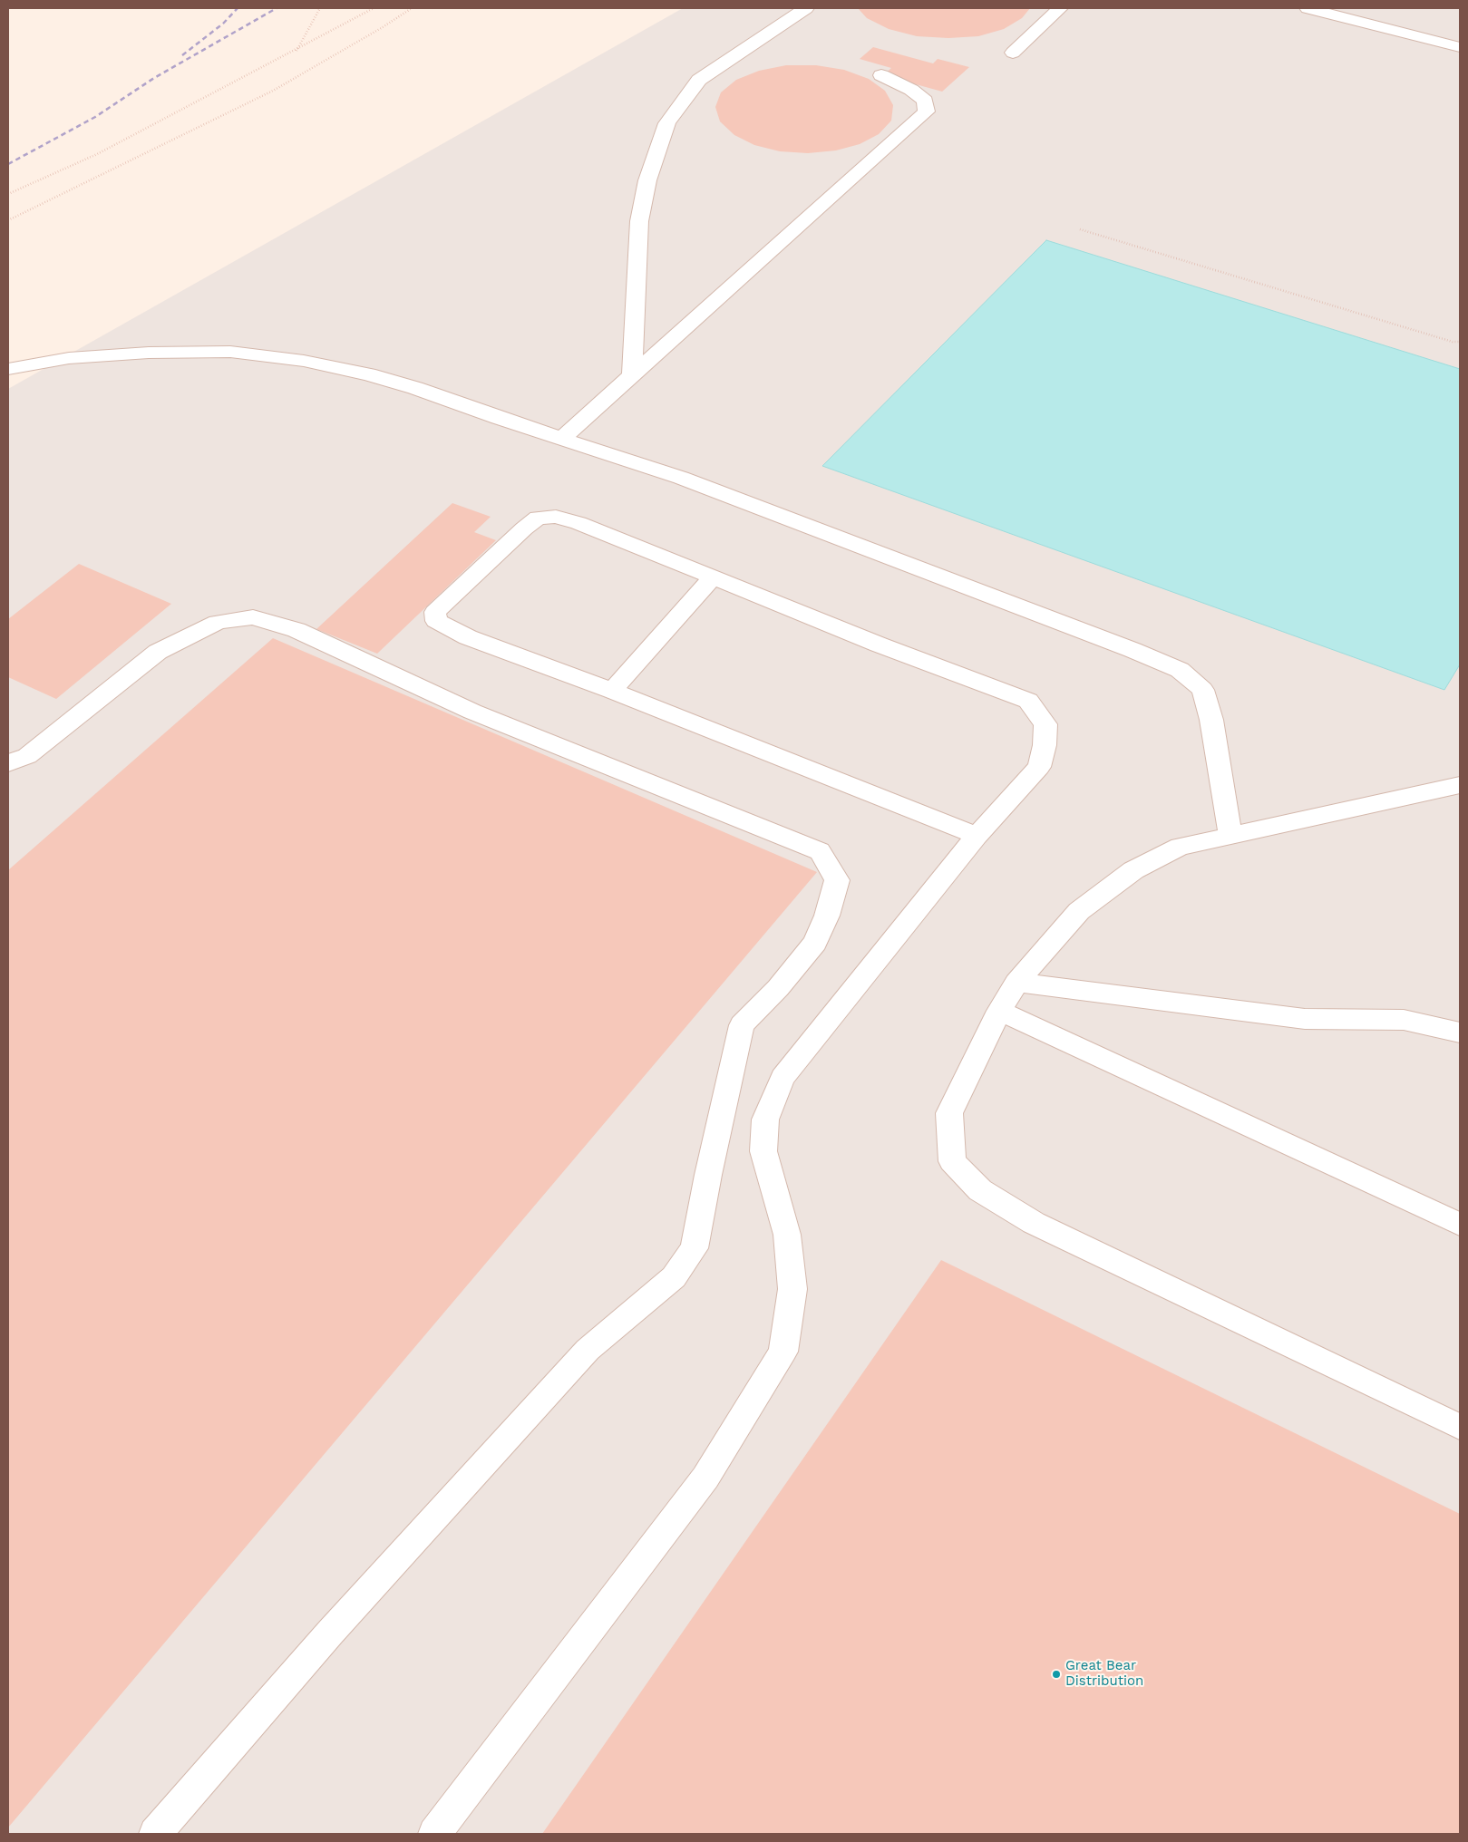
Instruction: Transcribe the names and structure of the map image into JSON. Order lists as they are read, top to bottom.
{
  "places": ["Great Bear Distribution"]
}
